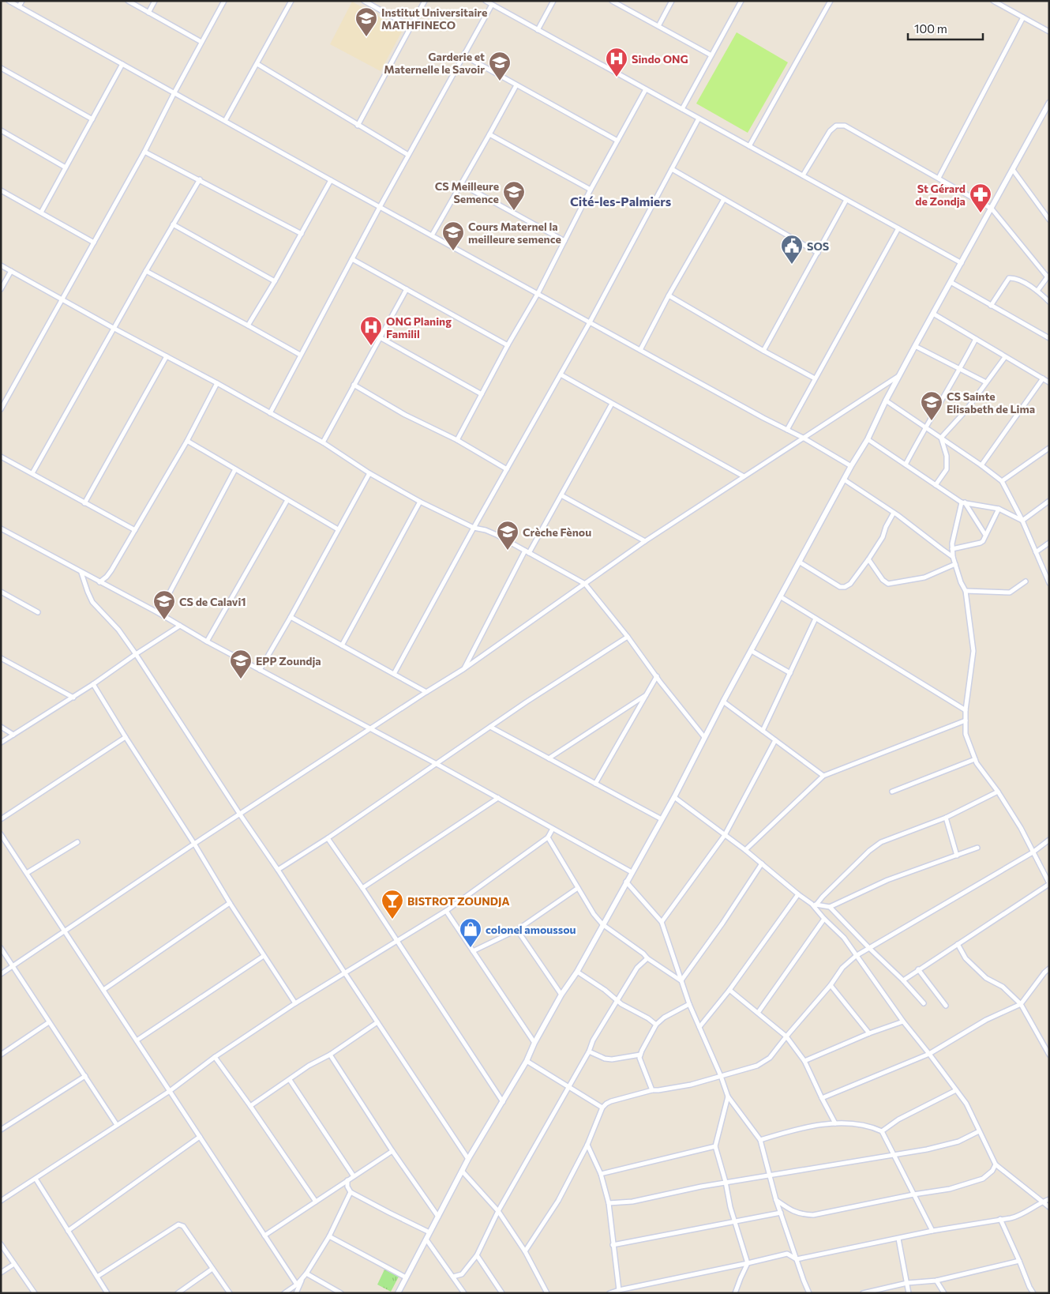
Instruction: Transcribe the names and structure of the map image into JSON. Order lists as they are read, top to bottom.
{
  "districts": ["Cité-les-Palmiers"],
  "places": {
    "school or university": [
      "Institut Universitaire MATHFINECO",
      "Garderie et Maternelle le Savoir",
      "CS Meilleure Semence",
      "Cours Maternel la meilleure semence",
      "CS Sainte Elisabeth de Lima",
      "Crèche Fènou",
      "CS de Calavi1",
      "EPP Zoundja"
    ],
    "hospital": ["Sindo ONG", "ONG Planing Familil"],
    "pharmacy": ["St Gérard de Zondja"],
    "public building": ["SOS"],
    "bar": ["BISTROT ZOUNDJA"],
    "shop": ["colonel amoussou"]
  },
  "scale_bar": "100 m"
}
